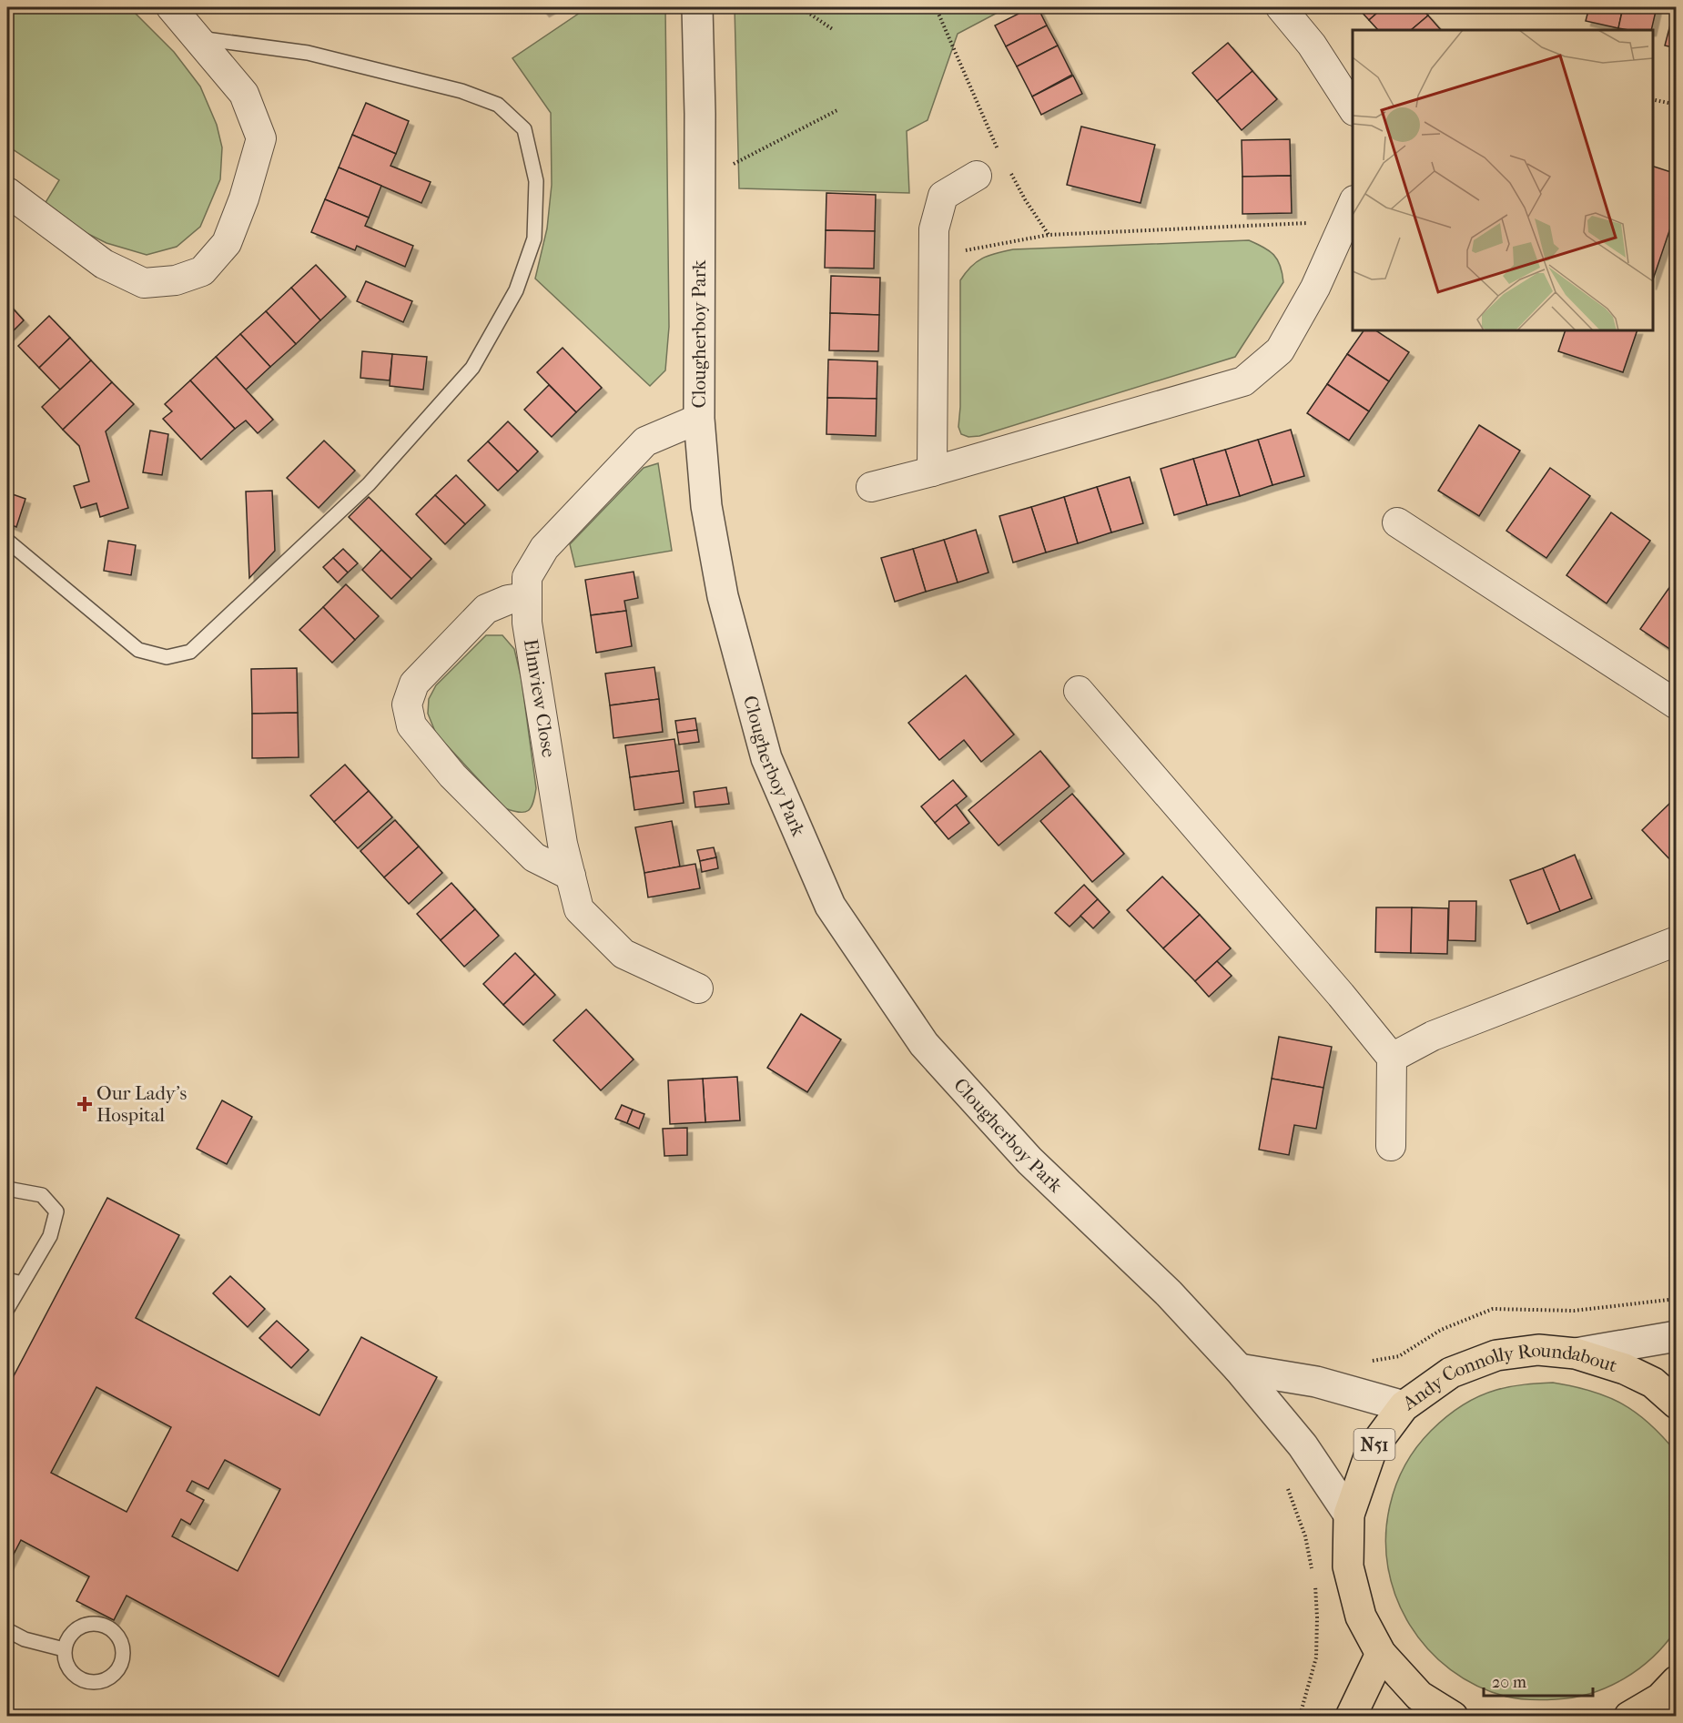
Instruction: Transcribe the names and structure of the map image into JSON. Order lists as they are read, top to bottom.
{
  "streets": {
    "main road": ["Andy Connolly Roundabout", "N51"],
    "street": ["Clougherboy Park", "Elmview Close"]
  },
  "crossings": [
    ["Clougherboy Park", "Elmview Close"],
    ["Clougherboy Park", "Andy Connolly Roundabout"]
  ],
  "places": {
    "health": ["Our Lady’s Hospital"]
  },
  "scale_bar": "20 m"
}
